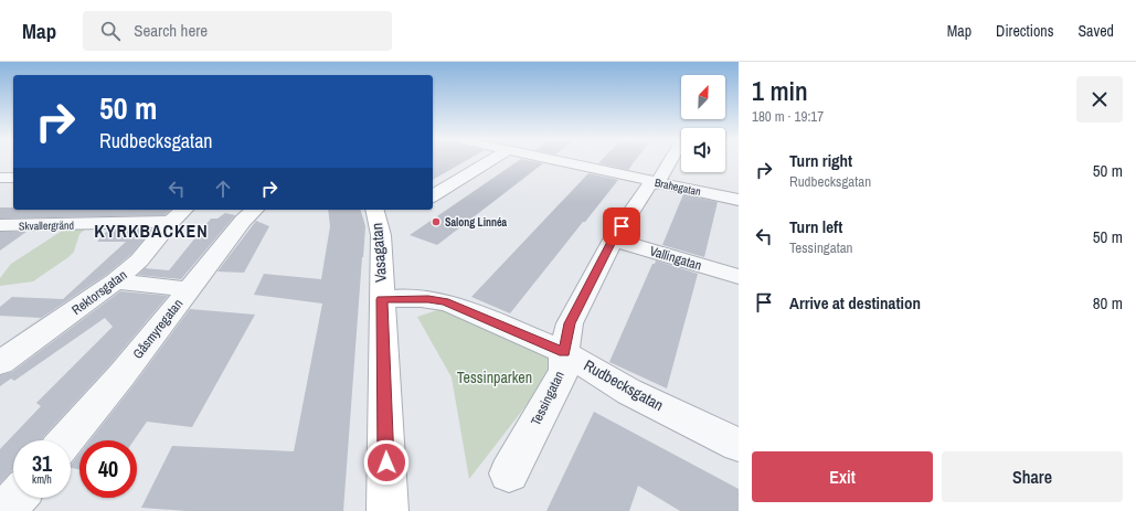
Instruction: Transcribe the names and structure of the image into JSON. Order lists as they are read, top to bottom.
{
  "streets": {
    "street": [
      "Brahegatan",
      "Skvallergränd",
      "Vasagatan",
      "Vallingatan",
      "Rektorsgatan",
      "Gåsmyregatan",
      "Rudbecksgatan",
      "Tessingatan"
    ]
  },
  "crossings": [
    ["Brahegatan", "Tessingatan"],
    ["Skvallergränd", "Rektorsgatan"],
    ["Vasagatan", "Rudbecksgatan"],
    ["Vallingatan", "Tessingatan"],
    ["Rudbecksgatan", "Tessingatan"]
  ],
  "districts": ["KYRKBACKEN"],
  "parks": ["Tessinparken"],
  "places": ["Salong Linnéa"],
  "north": "top right",
  "page": {
    "header": "Map",
    "search": "Search here",
    "nav": ["Map", "Directions", "Saved"],
    "heading": ["1 min", "180 m · 19:17"],
    "turn": ["50 m", "Rudbecksgatan"],
    "list": [
      {
        "name": "Turn right",
        "note": "Rudbecksgatan",
        "value": "50 m"
      },
      {
        "name": "Turn left",
        "note": "Tessingatan",
        "value": "50 m"
      },
      {
        "name": "Arrive at destination",
        "value": "80 m"
      }
    ],
    "speed": "31 km/h",
    "limit": "40",
    "buttons": ["Exit", "Share"]
  }
}
